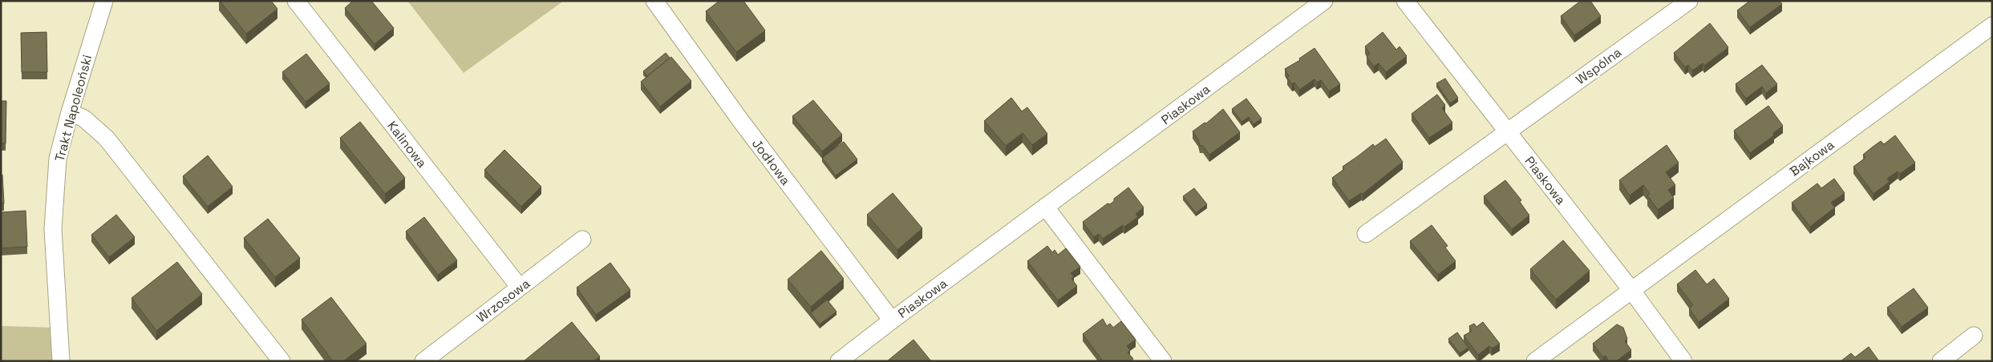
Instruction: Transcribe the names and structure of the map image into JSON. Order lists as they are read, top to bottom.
{
  "streets": {
    "street": [
      "Wspólna",
      "Piaskowa",
      "Trakt Napoleoński",
      "Kalinowa",
      "Bajkowa",
      "Jodłowa",
      "Wrzosowa"
    ]
  },
  "crossings": [
    ["Wspólna", "Piaskowa"],
    ["Piaskowa", "Bajkowa"],
    ["Piaskowa", "Jodłowa"],
    ["Kalinowa", "Wrzosowa"]
  ]
}
